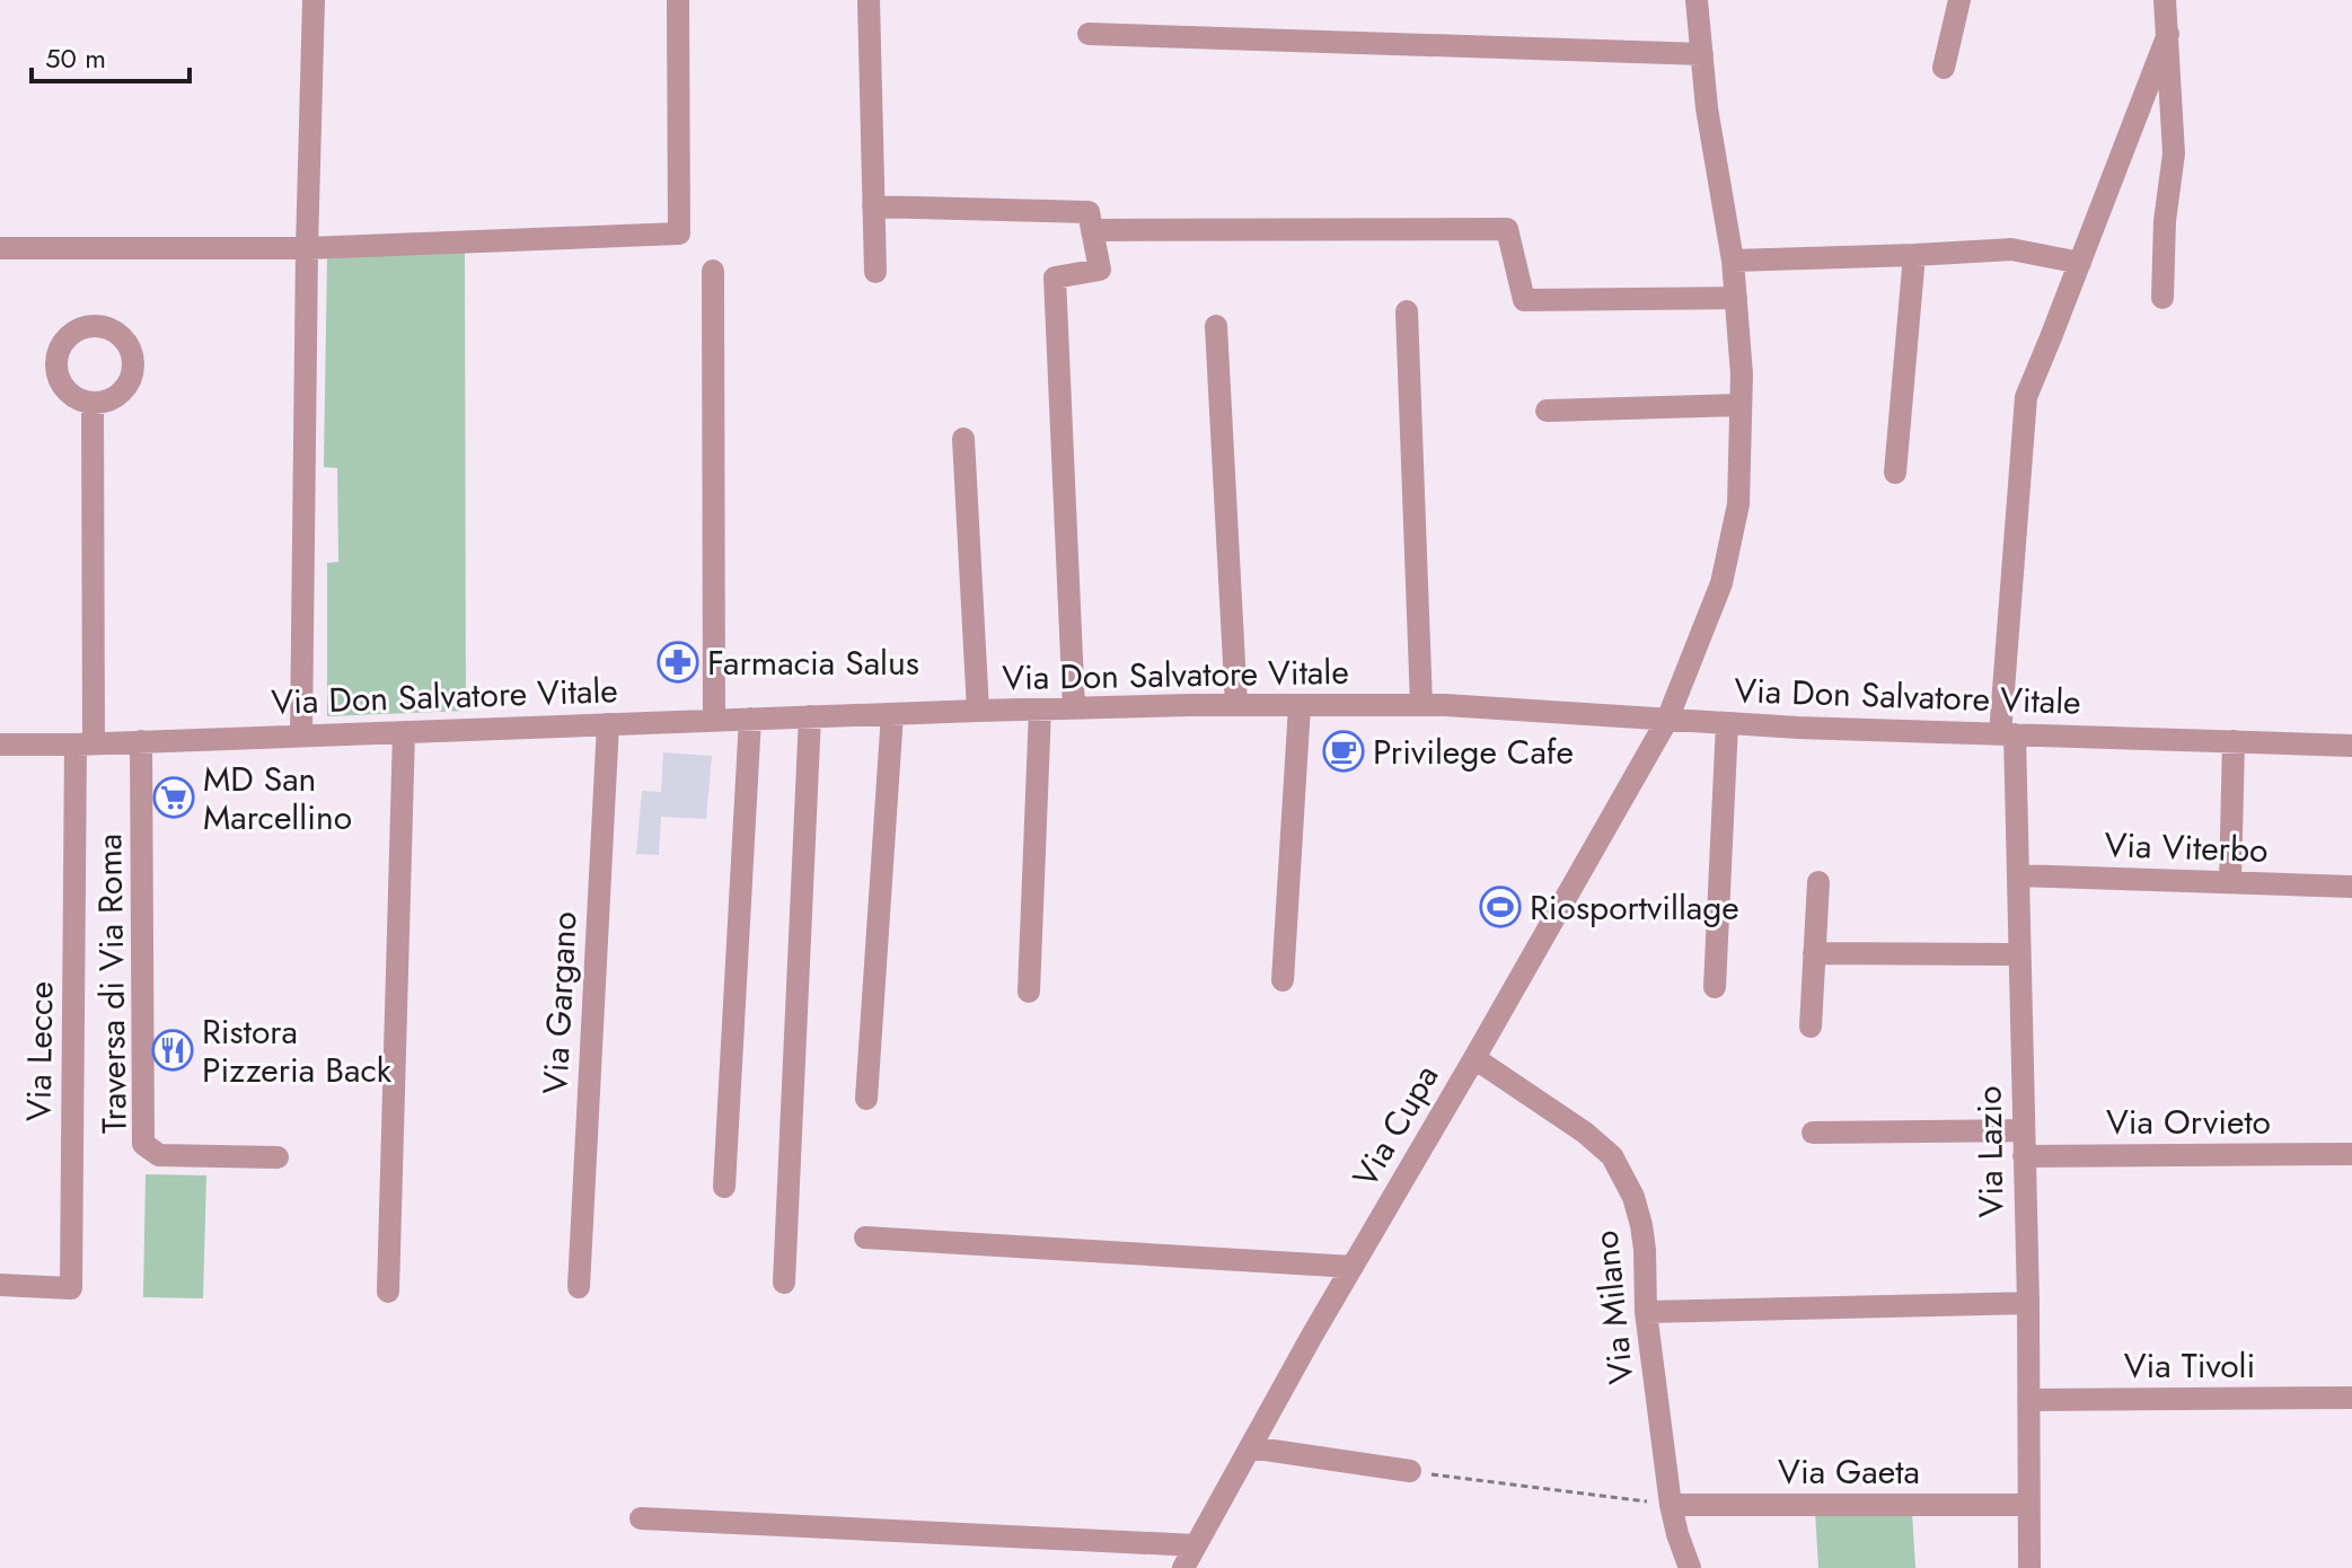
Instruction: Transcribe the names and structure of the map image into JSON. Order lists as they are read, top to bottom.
{
  "streets": {
    "street": [
      "Via Don Salvatore Vitale",
      "Via Viterbo",
      "Traversa di Via Roma",
      "Via Gargano",
      "Via Lecce",
      "Via Orvieto",
      "Via Cupa",
      "Via Lazio",
      "Via Milano",
      "Via Tivoli",
      "Via Gaeta"
    ]
  },
  "crossings": [
    ["Via Don Salvatore Vitale", "Traversa di Via Roma"],
    ["Via Don Salvatore Vitale", "Via Gargano"],
    ["Via Don Salvatore Vitale", "Via Lecce"],
    ["Via Don Salvatore Vitale", "Via Cupa"],
    ["Via Don Salvatore Vitale", "Via Lazio"],
    ["Via Viterbo", "Via Lazio"],
    ["Via Orvieto", "Via Lazio"],
    ["Via Cupa", "Via Milano"],
    ["Via Lazio", "Via Tivoli"],
    ["Via Lazio", "Via Gaeta"],
    ["Via Milano", "Via Gaeta"]
  ],
  "places": {
    "pharmacy": ["Farmacia Salus"],
    "cafe": ["Privilege Cafe"],
    "supermarket": ["MD San Marcellino"],
    "sports": ["Riosportvillage"],
    "restaurant": ["Ristora Pizzeria Back"]
  },
  "scale_bar": "50 m"
}
